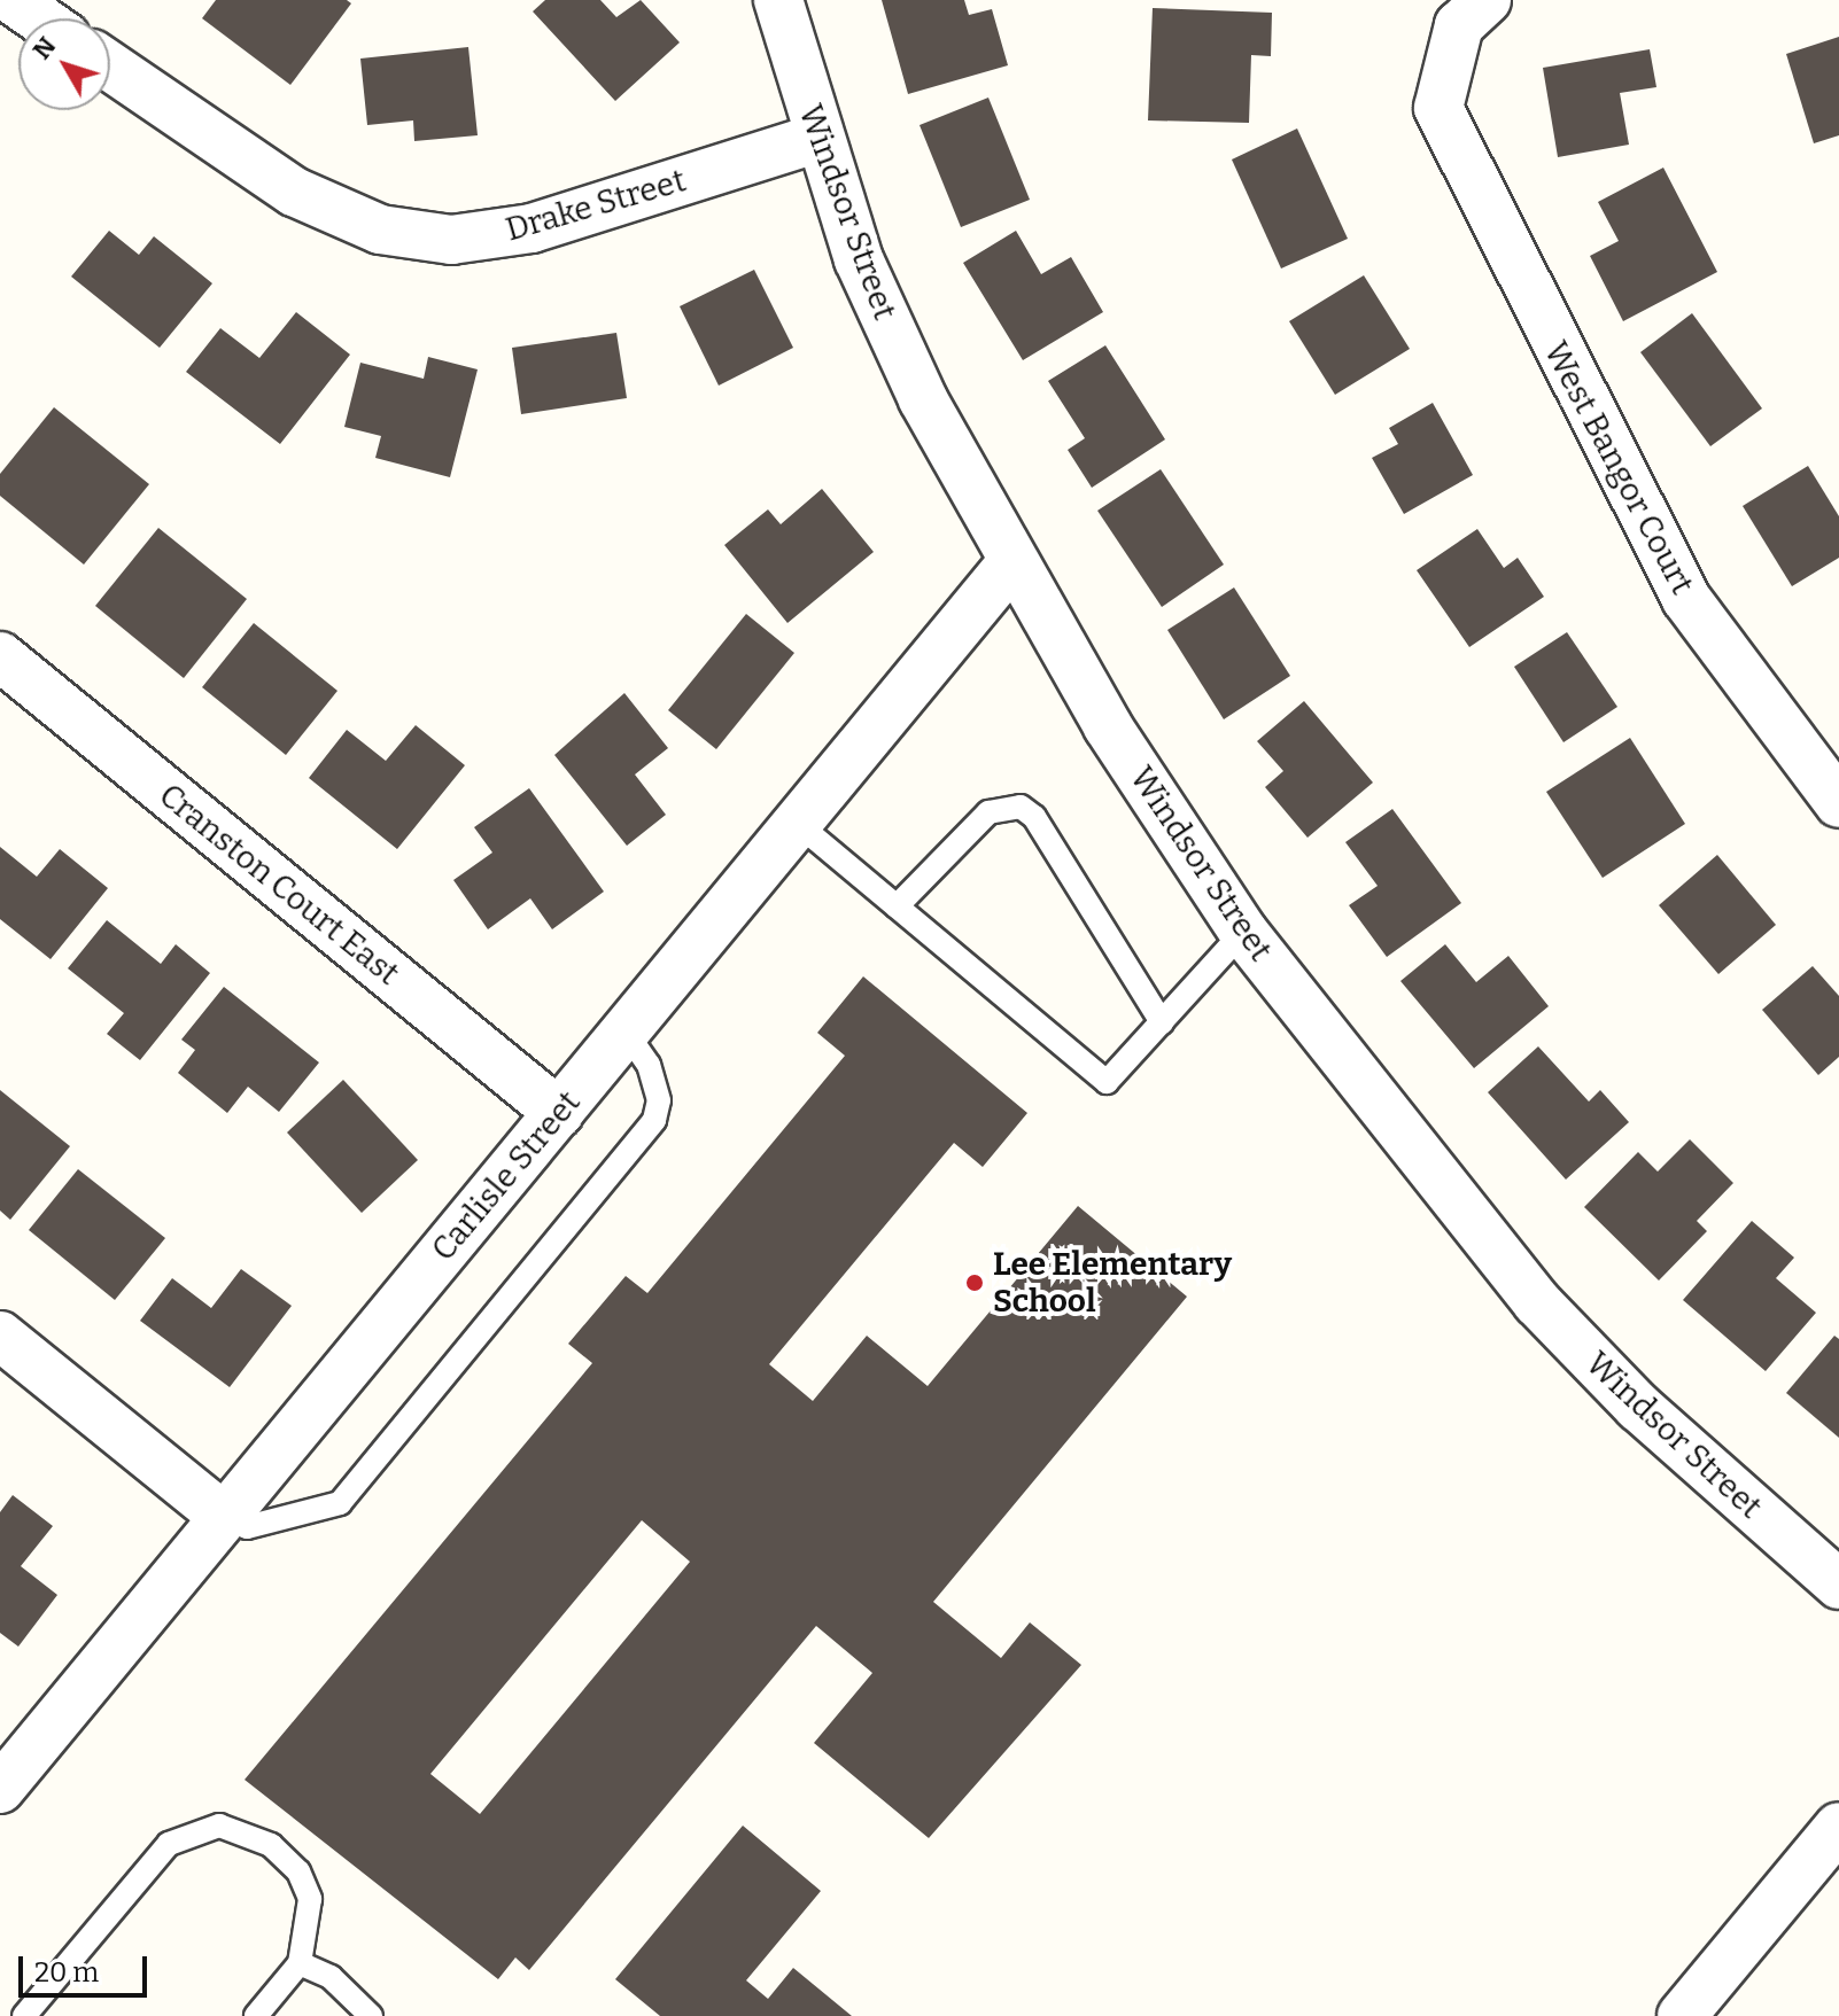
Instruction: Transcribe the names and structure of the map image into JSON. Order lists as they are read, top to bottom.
{
  "streets": {
    "street": [
      "Drake Street",
      "Windsor Street",
      "West Bangor Court",
      "Cranston Court East",
      "Carlisle Street"
    ]
  },
  "crossings": [
    ["Drake Street", "Windsor Street"],
    ["Windsor Street", "Carlisle Street"],
    ["Cranston Court East", "Carlisle Street"]
  ],
  "places": ["Lee Elementary School"],
  "scale_bar": "20 m",
  "north": "top left"
}
